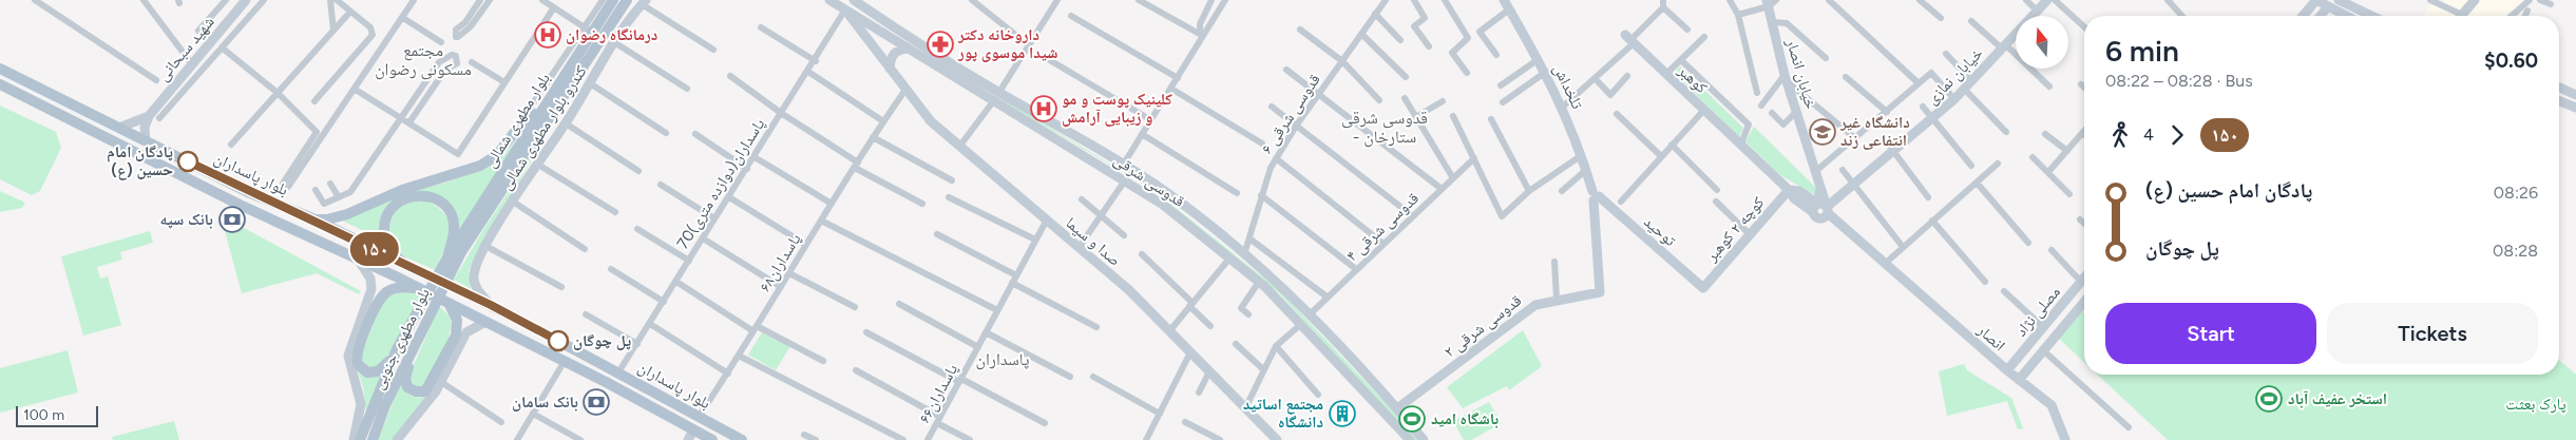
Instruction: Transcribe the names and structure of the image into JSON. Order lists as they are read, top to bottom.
{
  "streets": {
    "main road": ["بلوار مطهری شمالی", "بلوار پاسداران", "بلوار مطهری جنوبی"],
    "street": [
      "شهید سبحانی",
      "خیابان انصار",
      "خیابان نمازی",
      "کوهبر",
      "تلخداش",
      "قدوسی شرقی ۶",
      "کندرو بلوار مطهری شمالی",
      "قدوسی شرقی",
      "70پاسداران(دوازده متری)",
      "قدوسی شرقی ۴",
      "کوچه ۲ کوهبر",
      "توحید",
      "صدا و سیما",
      "پاسداران۶۸",
      "مصلی نژاد",
      "قدوسی شرقی ۲",
      "انصار",
      "پاسداران۶۶"
    ]
  },
  "crossings": [
    ["خیابان انصار", "خیابان نمازی"],
    ["خیابان انصار", "کوهبر"],
    ["خیابان نمازی", "کوهبر"],
    ["کوهبر", "کوچه ۲ کوهبر"],
    ["تلخداش", "توحید"],
    ["تلخداش", "قدوسی شرقی ۲"],
    ["قدوسی شرقی ۶", "قدوسی شرقی"],
    ["بلوار مطهری شمالی", "بلوار مطهری جنوبی"],
    ["کندرو بلوار مطهری شمالی", "بلوار پاسداران"],
    ["بلوار پاسداران", "70پاسداران(دوازده متری)"],
    ["بلوار پاسداران", "پاسداران۶۸"],
    ["قدوسی شرقی", "70پاسداران(دوازده متری)"],
    ["قدوسی شرقی", "قدوسی شرقی ۴"],
    ["قدوسی شرقی", "صدا و سیما"],
    ["قدوسی شرقی", "قدوسی شرقی ۲"],
    ["70پاسداران(دوازده متری)", "صدا و سیما"],
    ["کوچه ۲ کوهبر", "توحید"],
    ["توحید", "قدوسی شرقی ۲"],
    ["صدا و سیما", "پاسداران۶۸"],
    ["صدا و سیما", "پاسداران۶۶"],
    ["مصلی نژاد", "انصار"]
  ],
  "districts": ["مجتمع مسکونی رضوان", "قدوسی شرقی - ستارخان", "پاسداران"],
  "parks": ["پارک بعثت"],
  "places": {
    "hospital": ["درمانگاه رضوان", "کلینیک پوست و مو و زیبایی آرامش"],
    "pharmacy": ["داروخانه دکتر شیدا موسوی پور"],
    "school or university": ["دانشگاه غیر انتفاعی زند"],
    "other": ["پادگان امام حسین (ع)", "پل چوگان"],
    "bank": ["بانک سپه", "بانک سامان"],
    "sports": ["استخر عفیف آباد", "باشگاه امید"],
    "building": ["مجتمع اساتید دانشگاه"]
  },
  "lines": ["bus line ۱۵۰"],
  "scale_bar": "100 m",
  "north": "top",
  "page": {
    "on_map": "۱۵۰",
    "heading": ["6 min", "08:22 – 08:28 · Bus", "$0.60"],
    "legs": ["4", "۱۵۰"],
    "list": [
      {
        "name": "پادگان امام حسین (ع)",
        "value": "08:26"
      },
      {
        "name": "پل چوگان",
        "value": "08:28"
      }
    ],
    "buttons": ["Start", "Tickets"],
    "scale": "100 m"
  }
}
